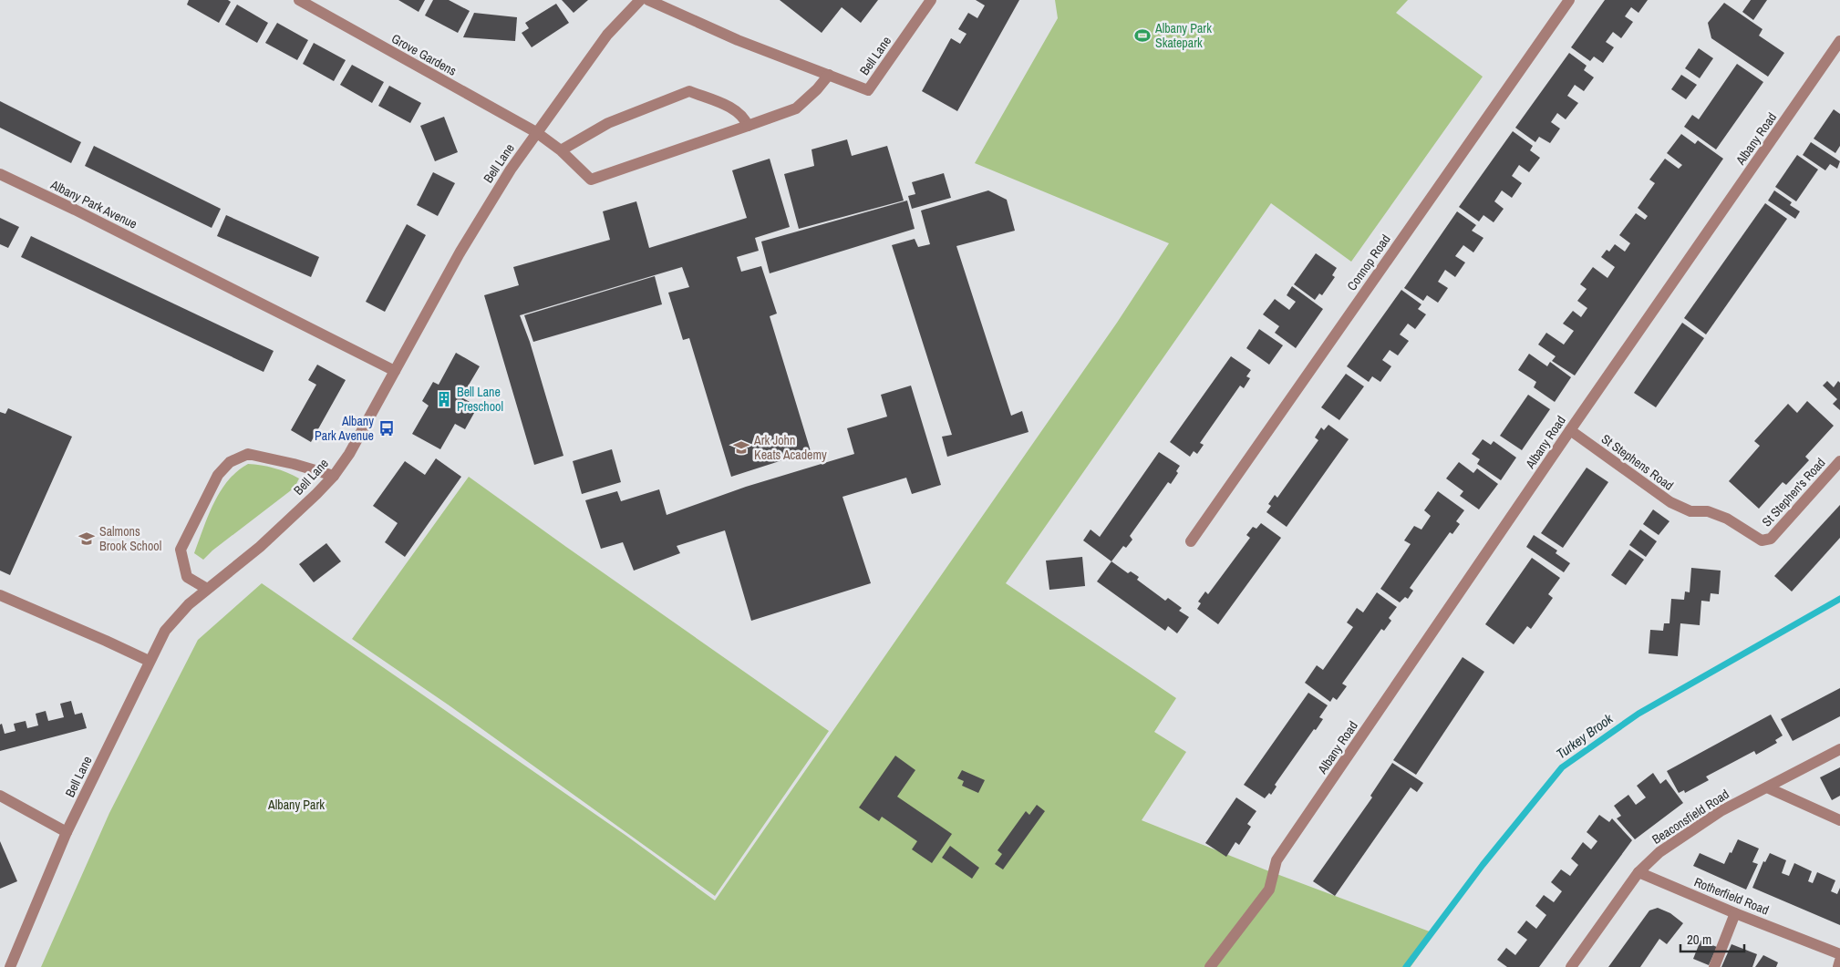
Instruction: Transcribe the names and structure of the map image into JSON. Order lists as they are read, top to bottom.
{
  "streets": {
    "street": [
      "Grove Gardens",
      "Bell Lane",
      "Albany Road",
      "Albany Park Avenue",
      "Connop Road",
      "St Stephens Road",
      "St Stephen's Road",
      "Beaconsfield Road",
      "Rotherfield Road"
    ]
  },
  "crossings": [
    ["Grove Gardens", "Bell Lane"],
    ["Bell Lane", "Albany Park Avenue"],
    ["Albany Road", "St Stephens Road"],
    ["St Stephens Road", "St Stephen's Road"],
    ["Beaconsfield Road", "Rotherfield Road"]
  ],
  "water": ["Turkey Brook"],
  "parks": ["Albany Park"],
  "places": {
    "sports": ["Albany Park Skatepark"],
    "building": ["Bell Lane Preschool"],
    "bus stop": ["Albany Park Avenue"],
    "school or university": ["Ark John Keats Academy", "Salmons Brook School"]
  },
  "scale_bar": "20 m"
}
